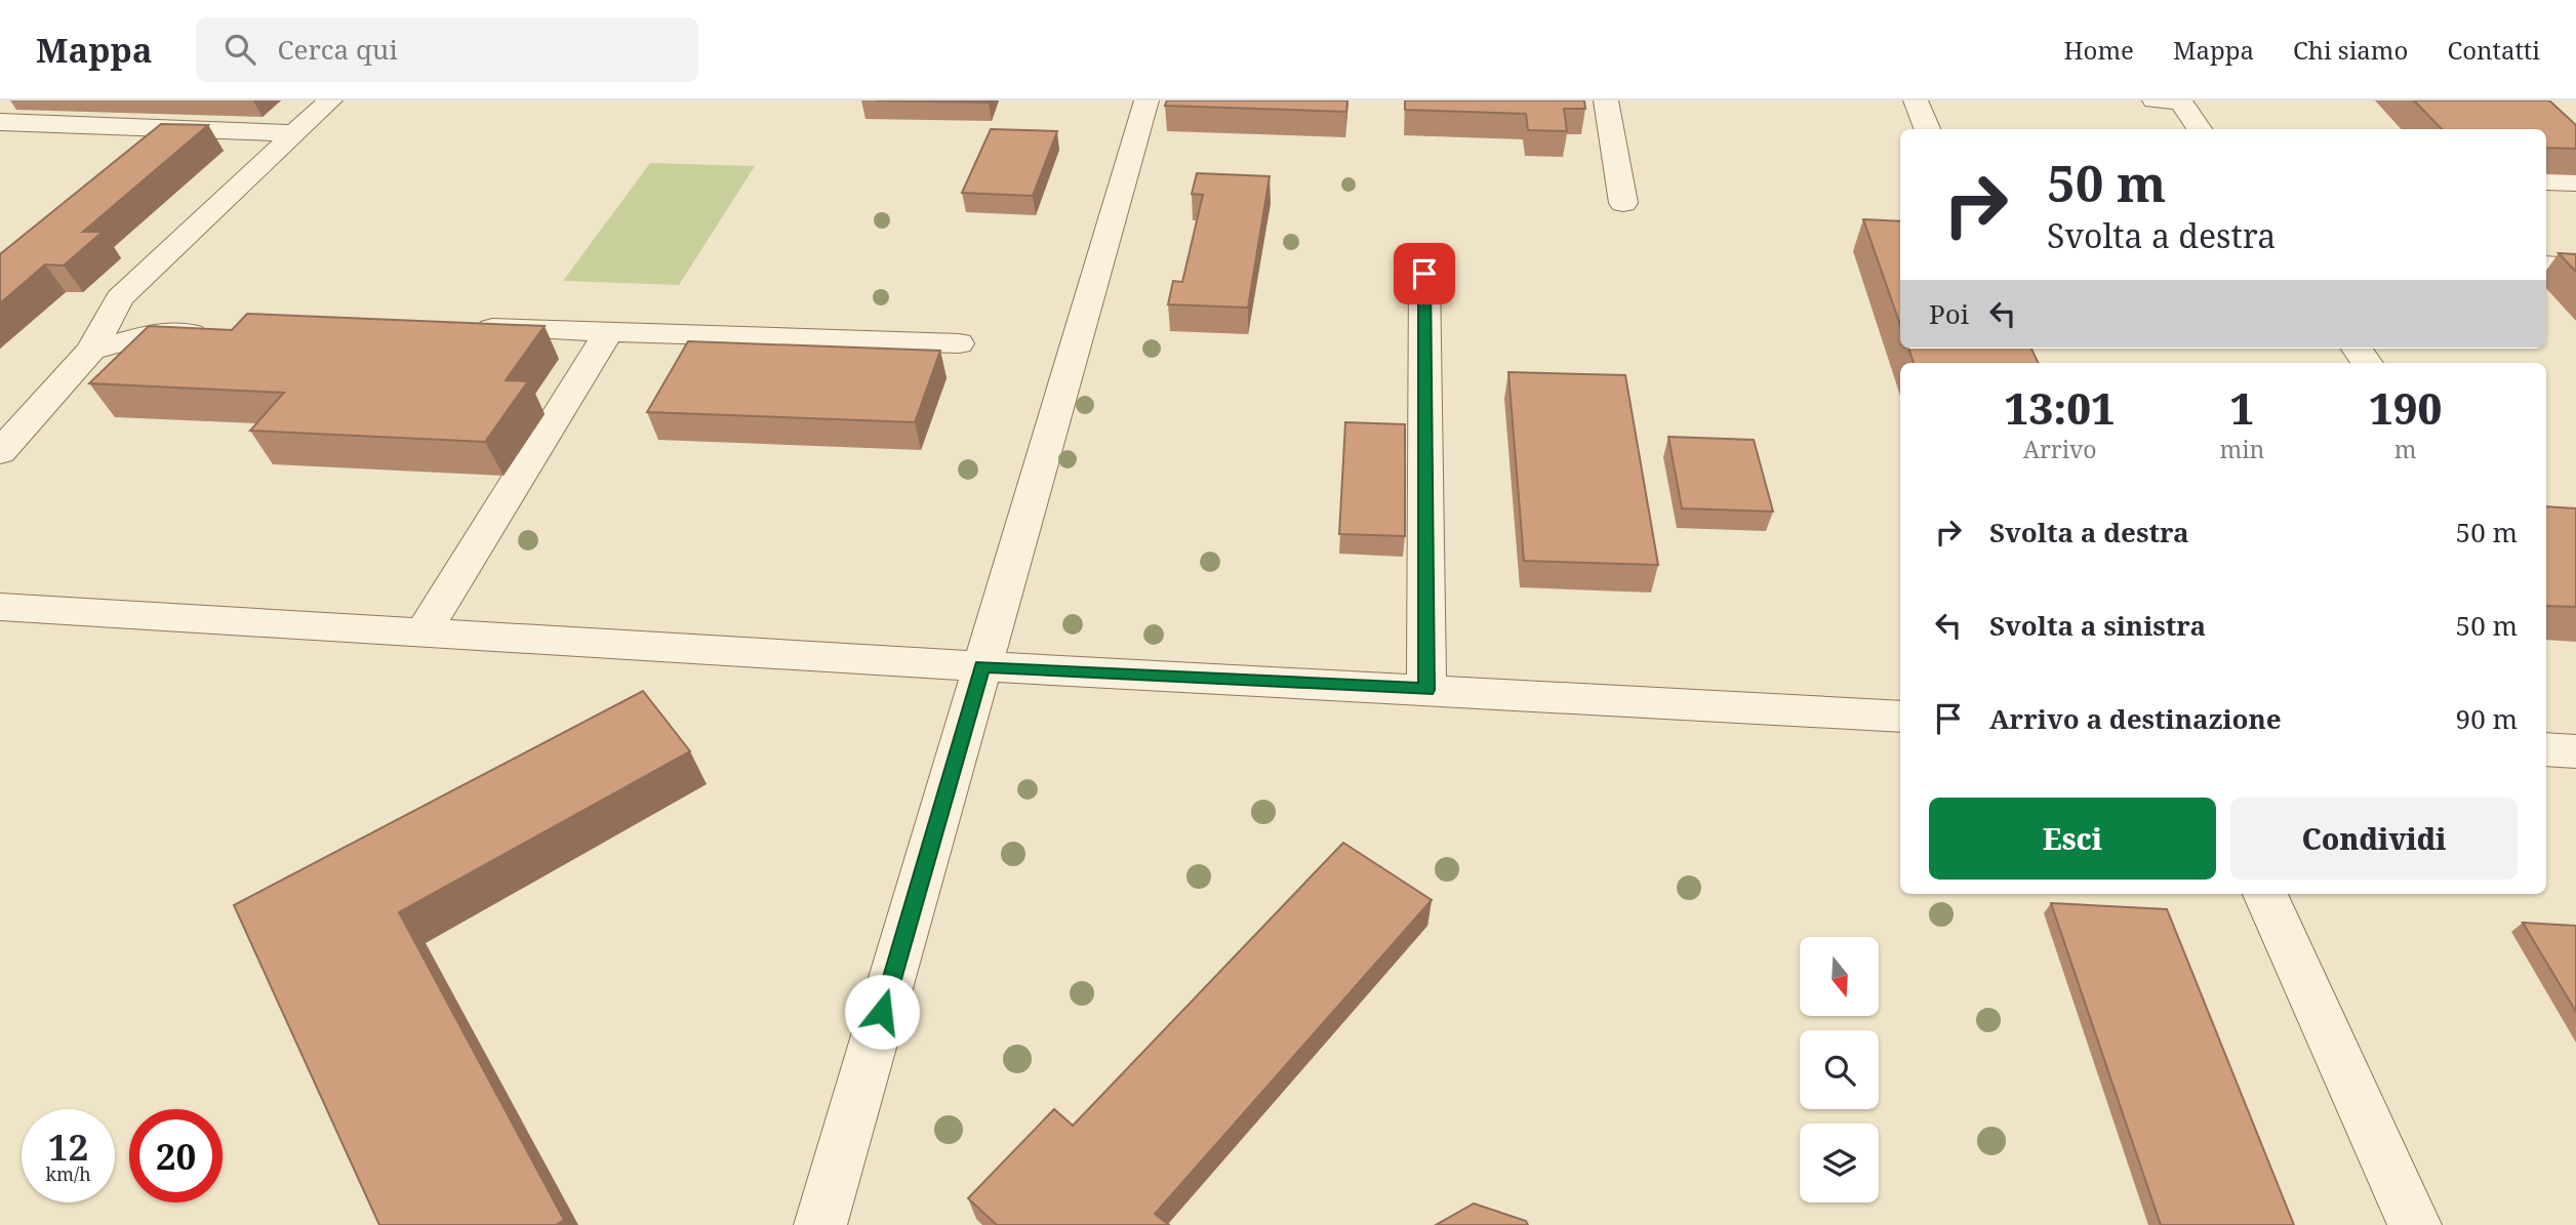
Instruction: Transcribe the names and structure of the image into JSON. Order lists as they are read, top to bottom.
{
  "north": "bottom",
  "page": {
    "header": "Mappa",
    "search": "Cerca qui",
    "nav": [
      "Home",
      "Mappa",
      "Chi siamo",
      "Contatti"
    ],
    "turn": ["50 m", "Svolta a destra"],
    "then": "Poi",
    "eta": [
      "13:01",
      "Arrivo",
      "1",
      "min",
      "190",
      "m"
    ],
    "list": [
      {
        "name": "Svolta a destra",
        "value": "50 m"
      },
      {
        "name": "Svolta a sinistra",
        "value": "50 m"
      },
      {
        "name": "Arrivo a destinazione",
        "value": "90 m"
      }
    ],
    "buttons": ["Esci", "Condividi"],
    "speed": "12 km/h",
    "limit": "20"
  }
}
